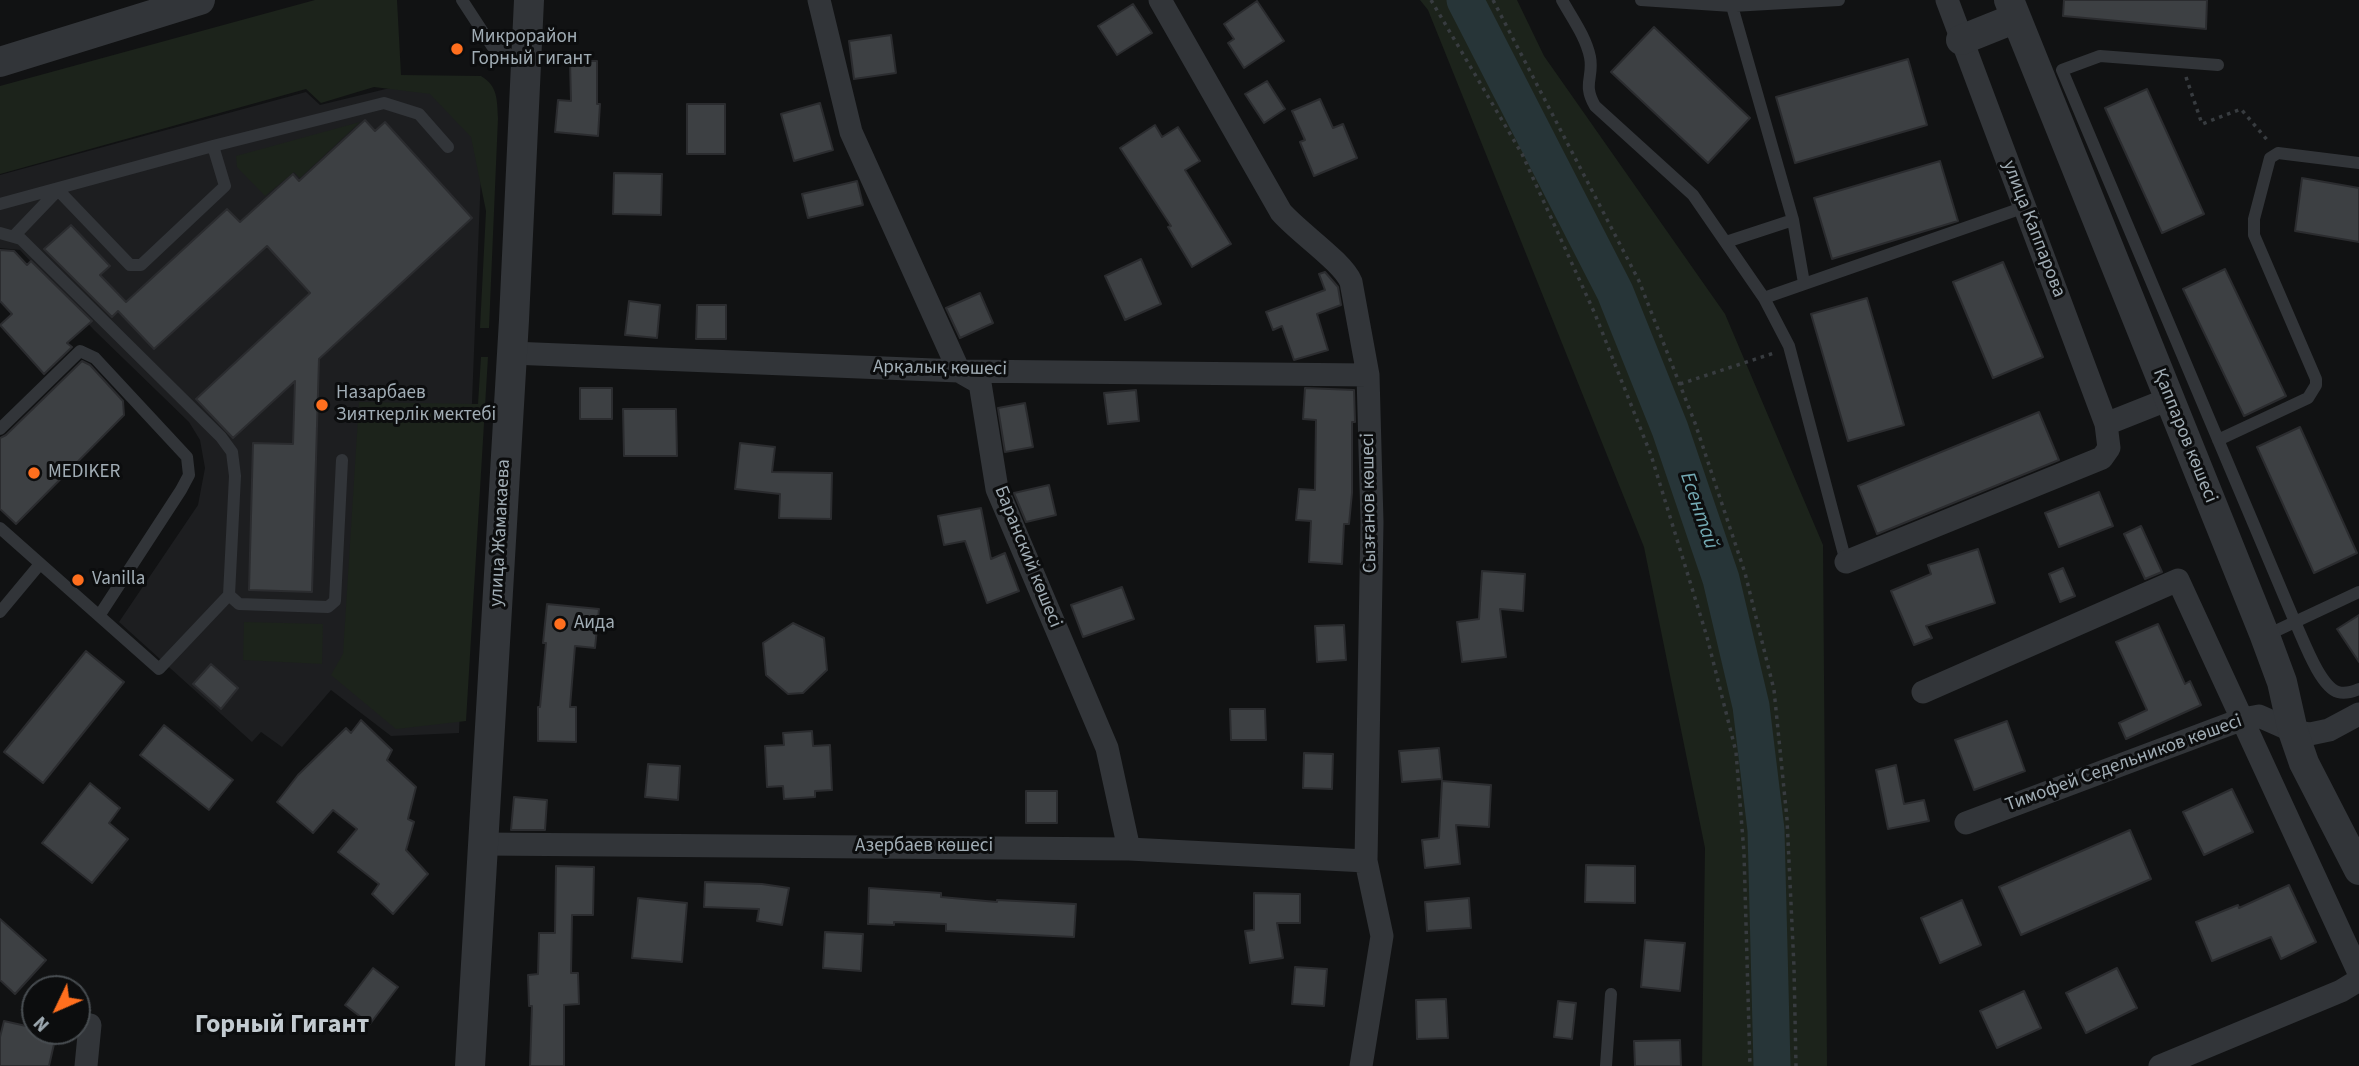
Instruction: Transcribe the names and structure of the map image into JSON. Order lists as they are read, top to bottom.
{
  "streets": {
    "street": [
      "улица Каппарова",
      "Арқалық көшесі",
      "Қаппаров көшесі",
      "Сызғанов көшесі",
      "улица Жамакаева",
      "Баранский көшесі",
      "Тимофей Седельников көшесі",
      "Азербаев көшесі"
    ]
  },
  "crossings": [
    ["Арқалық көшесі", "Сызғанов көшесі"],
    ["Арқалық көшесі", "улица Жамакаева"],
    ["Арқалық көшесі", "Баранский көшесі"],
    ["Қаппаров көшесі", "Тимофей Седельников көшесі"],
    ["Сызғанов көшесі", "Азербаев көшесі"],
    ["улица Жамакаева", "Азербаев көшесі"],
    ["Баранский көшесі", "Азербаев көшесі"]
  ],
  "districts": ["Горный Гигант"],
  "water": ["Есентай"],
  "places": [
    "Микрорайон Горный гигант",
    "Назарбаев Зияткерлік мектебі",
    "MEDIKER",
    "Vanilla",
    "Аида"
  ],
  "north": "bottom left"
}
